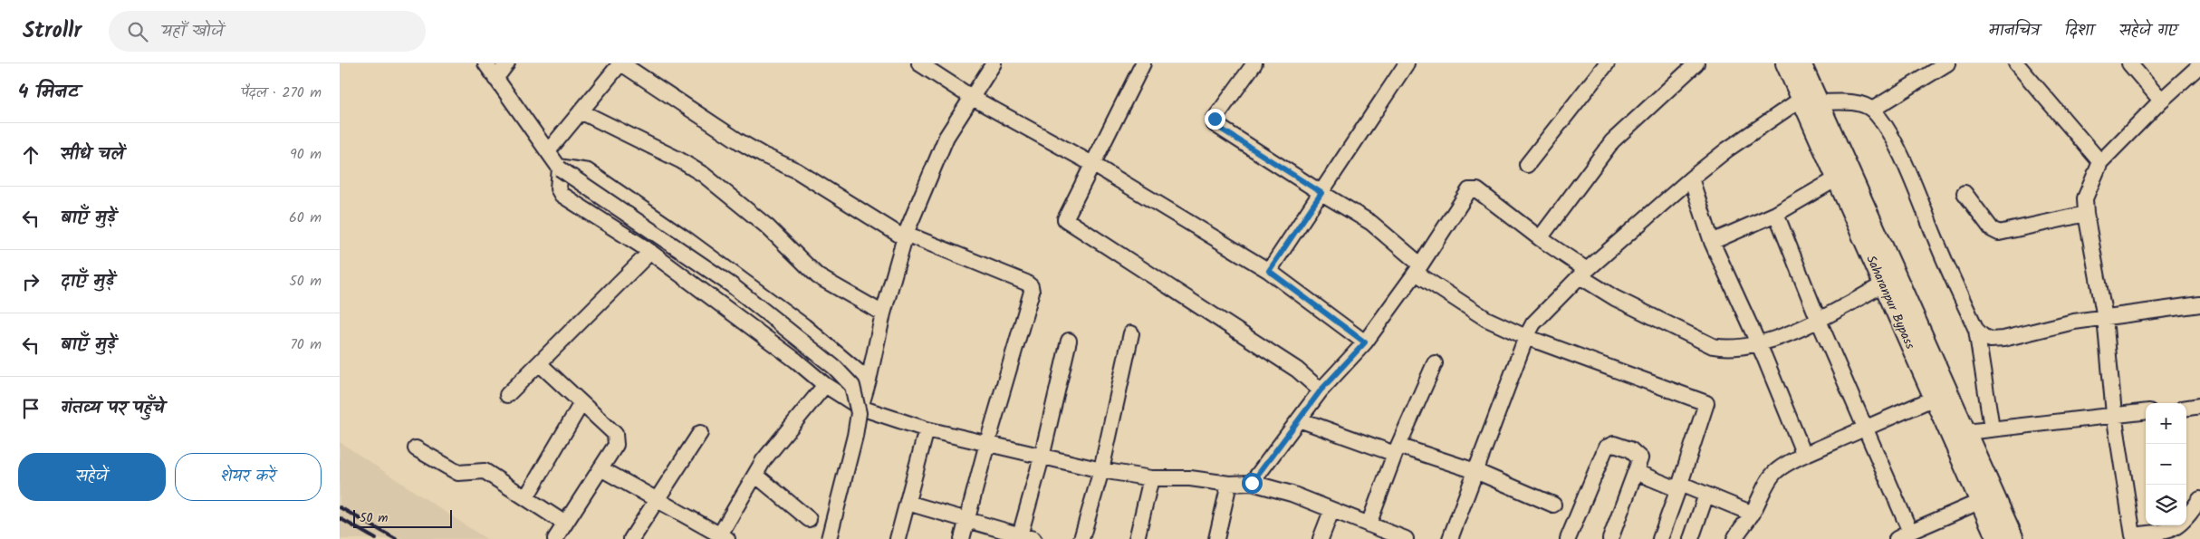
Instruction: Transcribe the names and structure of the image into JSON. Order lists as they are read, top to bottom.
{
  "streets": {
    "main road": ["Saharanpur Bypass"]
  },
  "scale_bar": "50 m",
  "page": {
    "header": "Strollr",
    "search": "यहाँ खोजें",
    "nav": ["मानचित्र", "दिशा", "सहेजे गए"],
    "heading": ["4 मिनट", "पैदल · 270 m"],
    "list": [
      ["सीधे चलें", "90 m"],
      ["बाएँ मुड़ें", "60 m"],
      ["दाएँ मुड़ें", "50 m"],
      ["बाएँ मुड़ें", "70 m"],
      "गंतव्य पर पहुँचे"
    ],
    "map_buttons": ["+", "−"],
    "buttons": ["सहेजें", "शेयर करें"],
    "scale": "50 m"
  }
}
